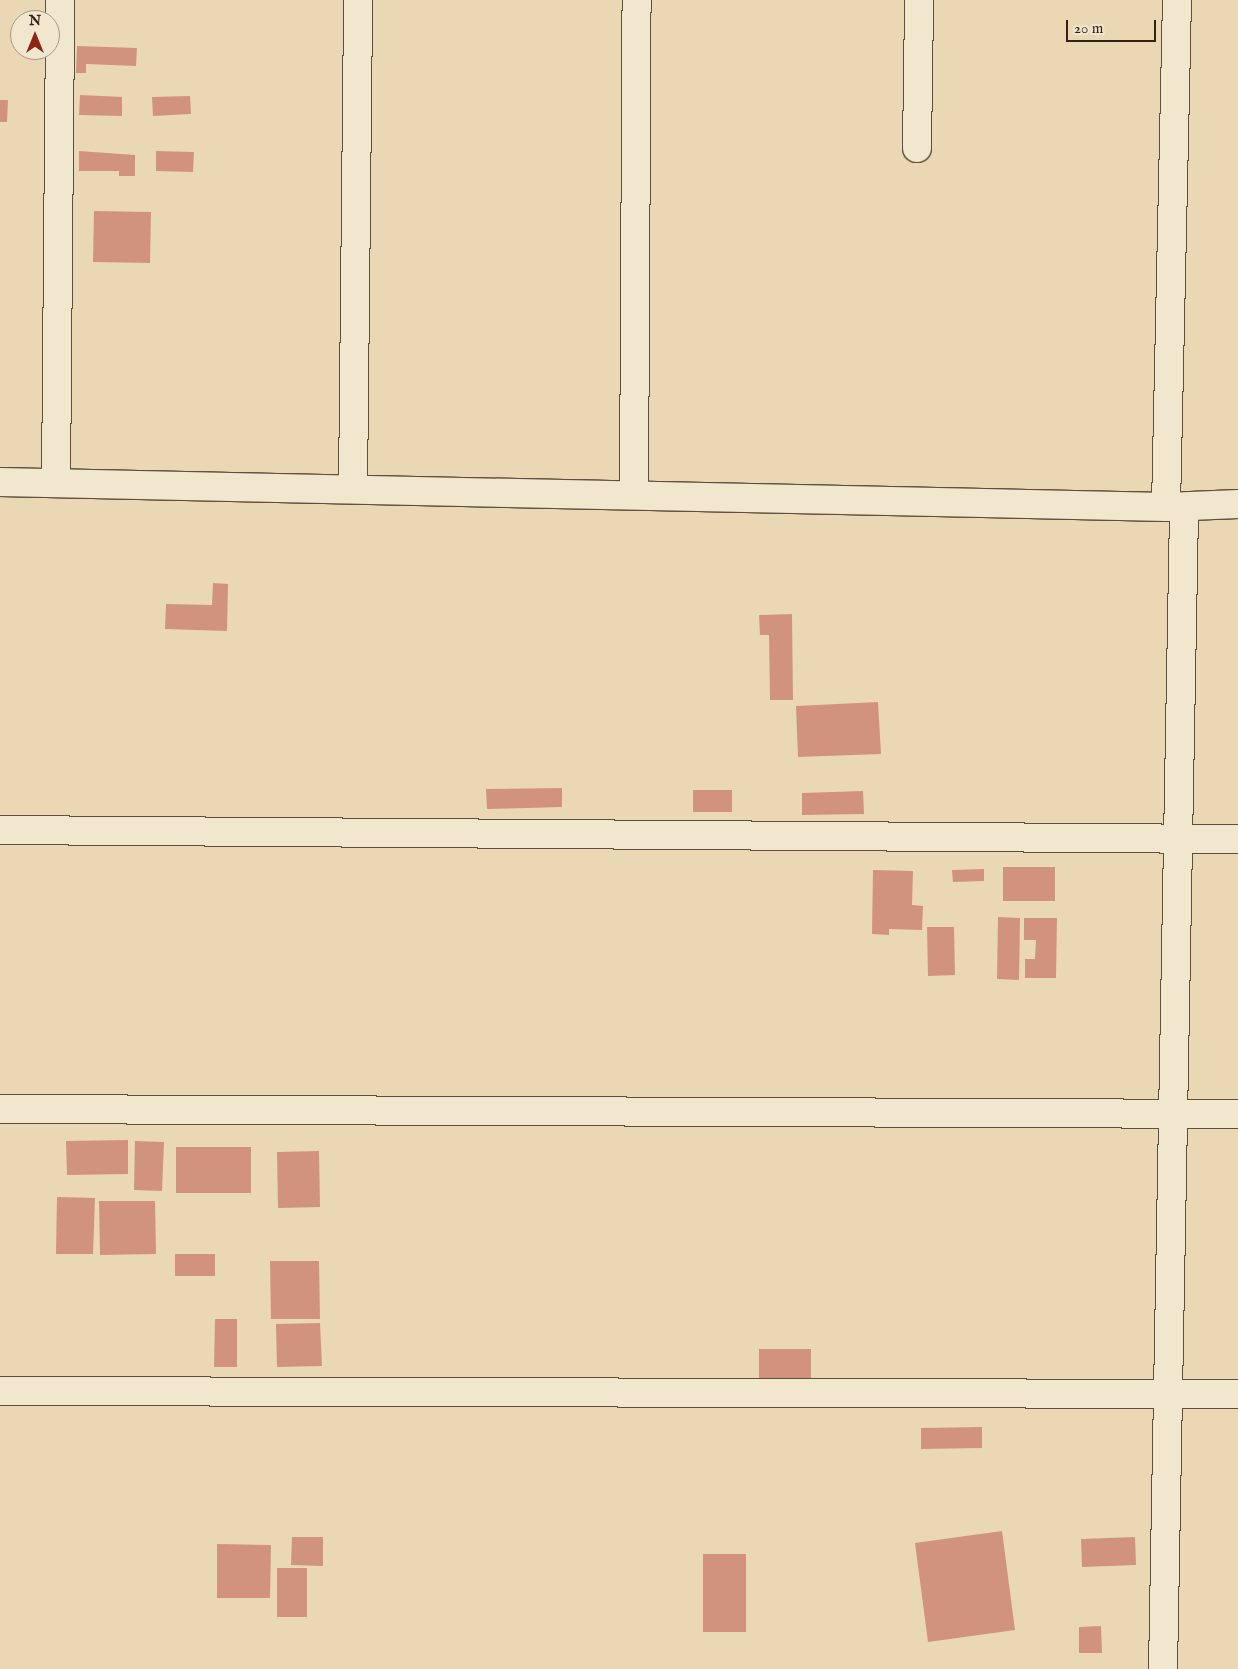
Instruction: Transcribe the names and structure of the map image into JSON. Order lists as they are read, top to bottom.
{
  "scale_bar": "20 m",
  "north": "top"
}
